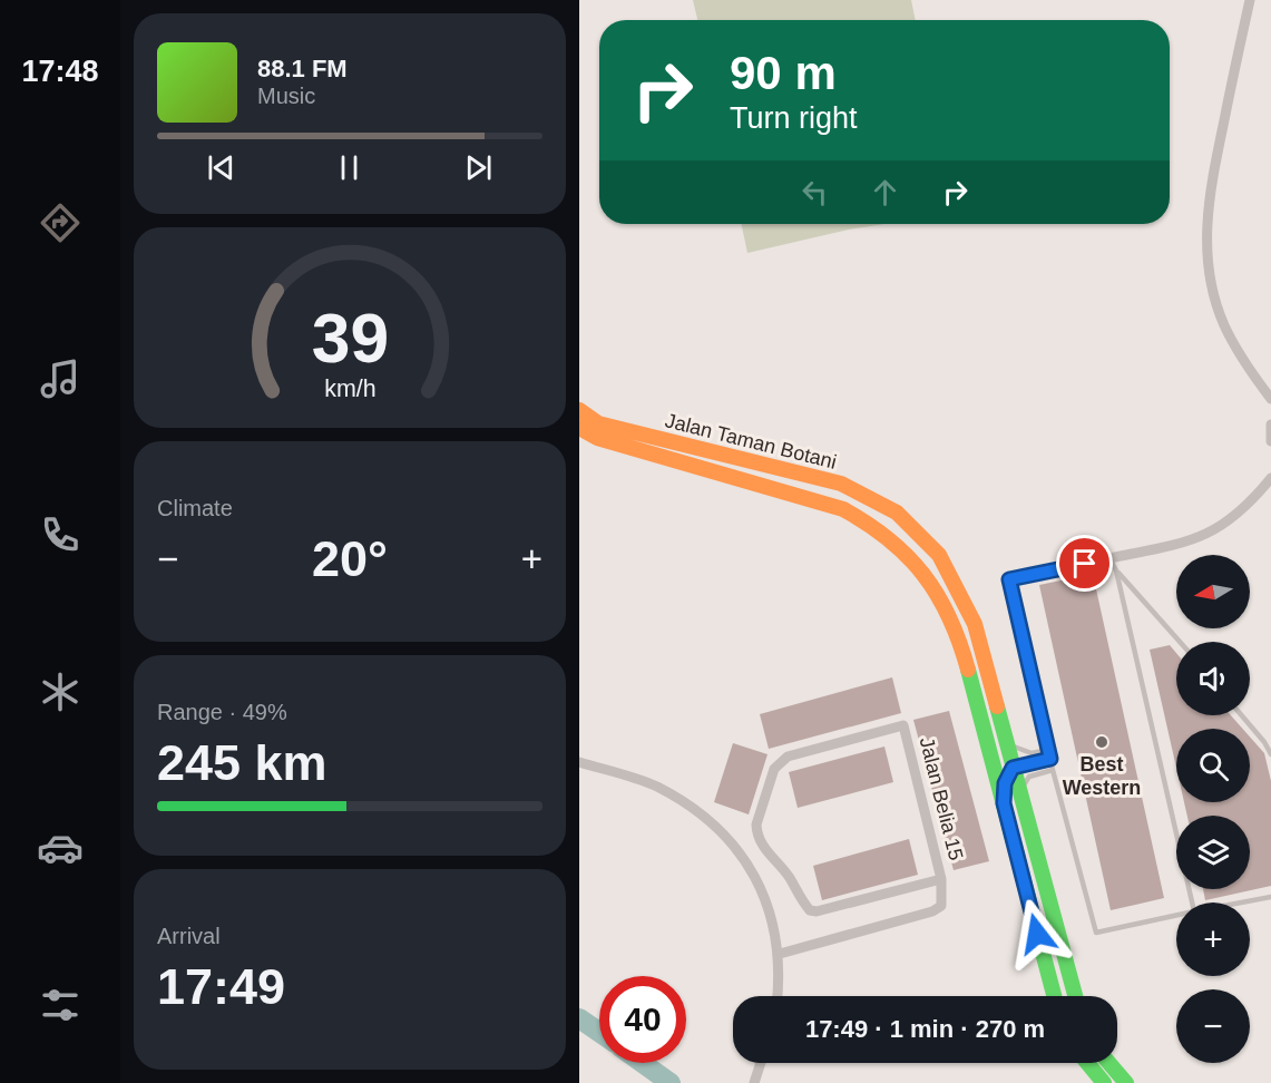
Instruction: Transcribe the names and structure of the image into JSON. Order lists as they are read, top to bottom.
{
  "streets": {
    "street": ["Jalan Taman Botani", "Jalan Belia 15"]
  },
  "places": ["Best Western"],
  "north": "left",
  "page": {
    "tabs": "17:48",
    "turn": ["90 m", "Turn right"],
    "song": ["88.1 FM", "Music"],
    "tile": [
      "Climate",
      ["Range · 49%", "245 km"],
      ["Arrival", "17:49"]
    ],
    "heat": ["−", "20°", "+"],
    "map_buttons": ["+", "−"],
    "limit": "40",
    "trip": "17:49 · 1 min · 270 m",
    "gauge": ["39", "km/h"]
  }
}
